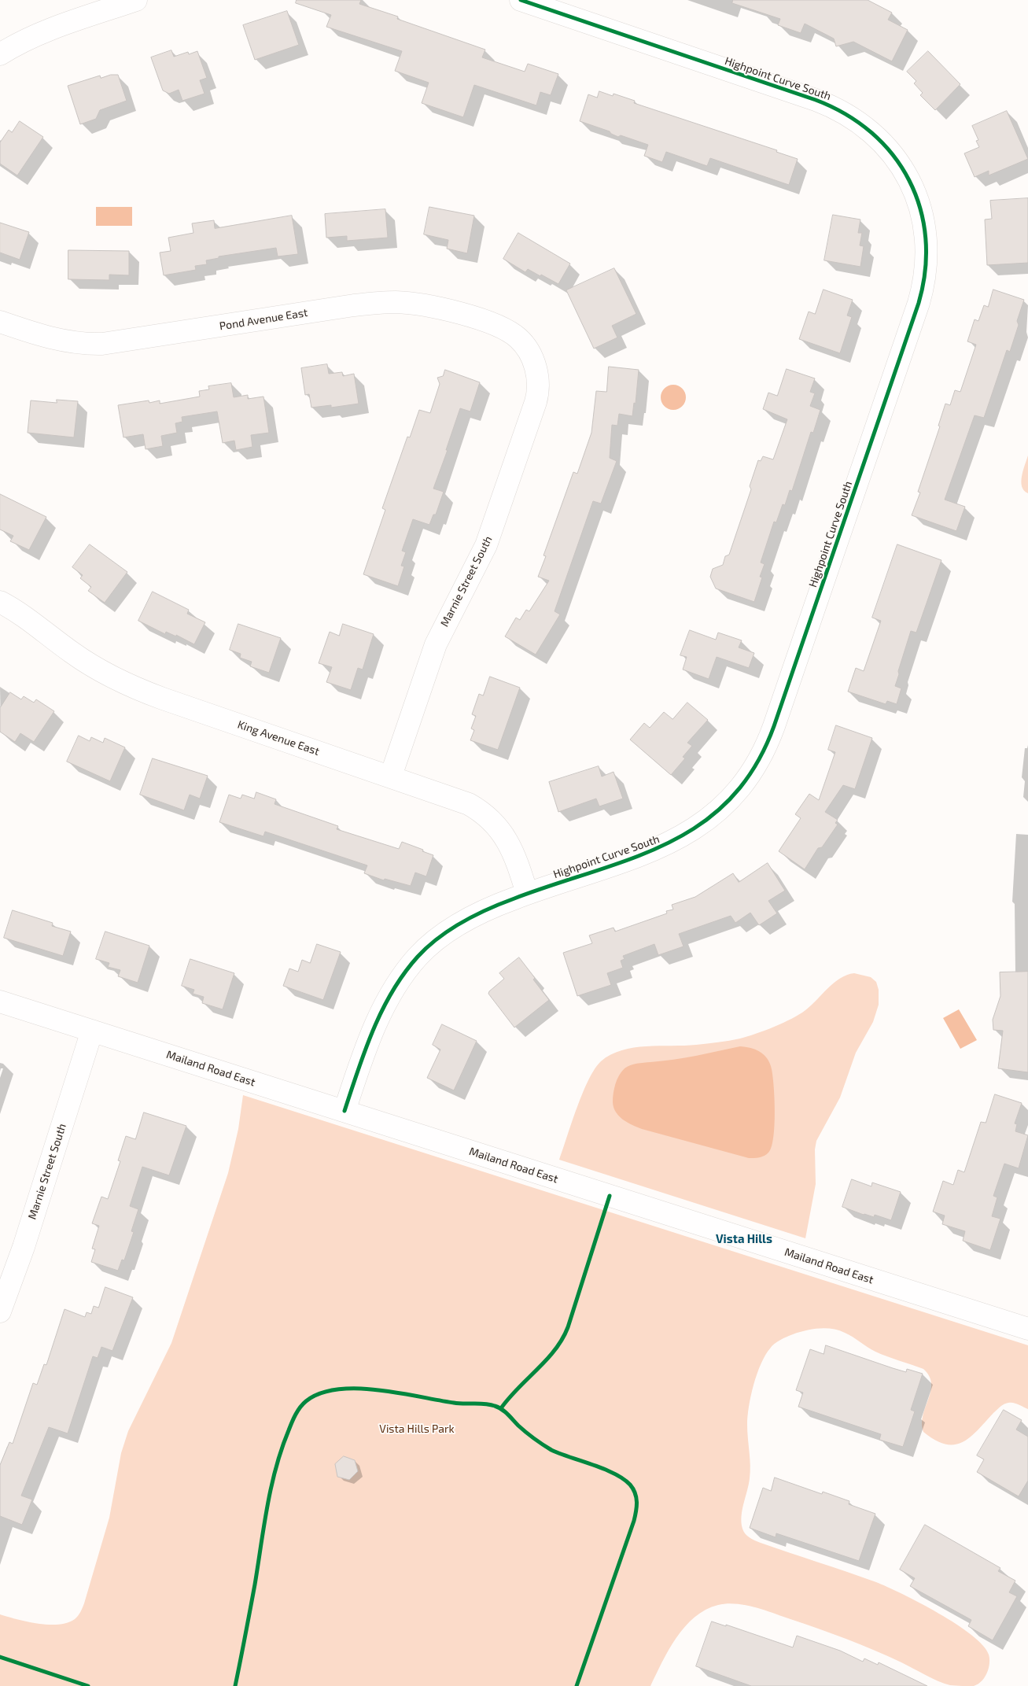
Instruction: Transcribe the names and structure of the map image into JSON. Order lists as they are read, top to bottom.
{
  "streets": {
    "street": [
      "Highpoint Curve South",
      "Pond Avenue East",
      "Marnie Street South",
      "King Avenue East",
      "Mailand Road East"
    ]
  },
  "crossings": [
    ["Highpoint Curve South", "King Avenue East"],
    ["Highpoint Curve South", "Mailand Road East"],
    ["Pond Avenue East", "Marnie Street South"],
    ["Marnie Street South", "King Avenue East"],
    ["Marnie Street South", "Mailand Road East"]
  ],
  "districts": ["Vista Hills"],
  "parks": ["Vista Hills Park"]
}
